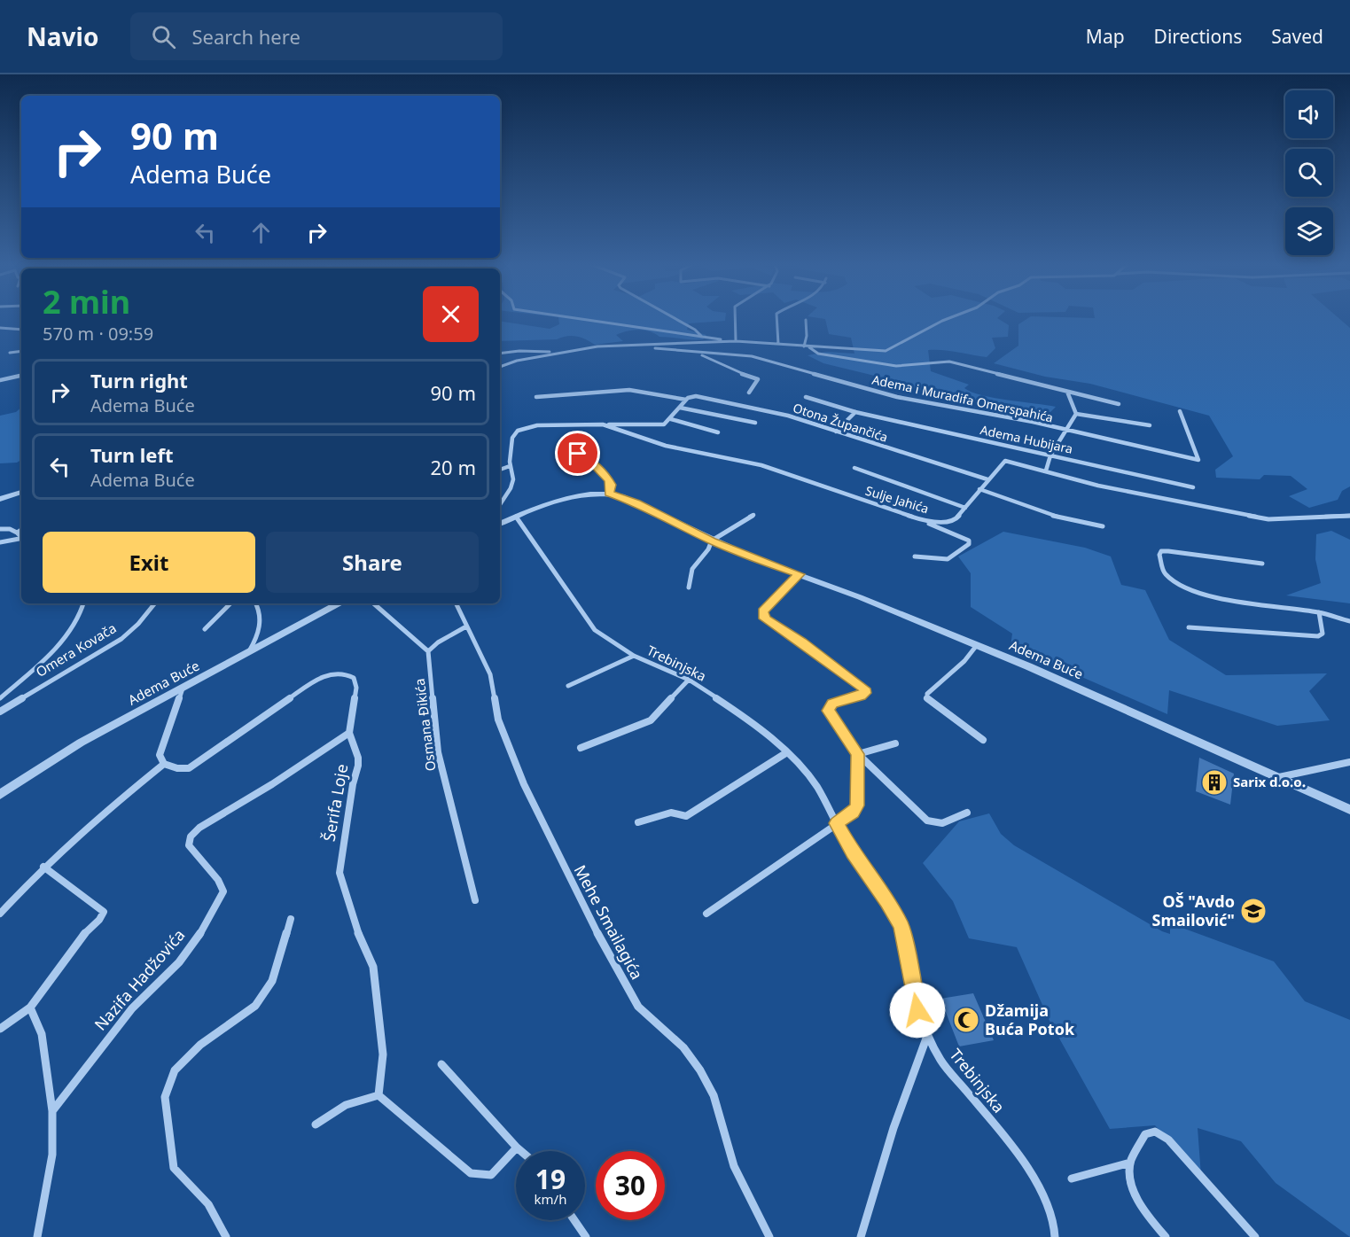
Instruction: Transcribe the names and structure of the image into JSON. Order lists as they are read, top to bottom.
{
  "streets": {
    "street": [
      "Adema i Muradifa Omerspahića",
      "Otona Župančića",
      "Adema Hubijara",
      "Sulje Jahića",
      "Omera Kovača",
      "Adema Buće",
      "Trebinjska",
      "Osmana Đikića",
      "Šerifa Loje",
      "Mehe Smailagića",
      "Nazifa Hadžovića"
    ]
  },
  "crossings": [
    ["Adema i Muradifa Omerspahića", "Adema Hubijara"],
    ["Adema i Muradifa Omerspahića", "Sulje Jahića"],
    ["Otona Župančića", "Sulje Jahića"],
    ["Adema Buće", "Trebinjska"],
    ["Šerifa Loje", "Nazifa Hadžovića"]
  ],
  "places": {
    "building": ["Sarix d.o.o."],
    "school or university": ["OŠ \"Avdo Smailović\""],
    "mosque": ["Džamija Buća Potok"]
  },
  "page": {
    "header": "Navio",
    "search": "Search here",
    "nav": ["Map", "Directions", "Saved"],
    "turn": ["90 m", "Adema Buće"],
    "heading": ["2 min", "570 m · 09:59"],
    "list": [
      {
        "name": "Turn right",
        "note": "Adema Buće",
        "value": "90 m"
      },
      {
        "name": "Turn left",
        "note": "Adema Buće",
        "value": "20 m"
      }
    ],
    "buttons": ["Exit", "Share"],
    "speed": "19 km/h",
    "limit": "30"
  }
}
